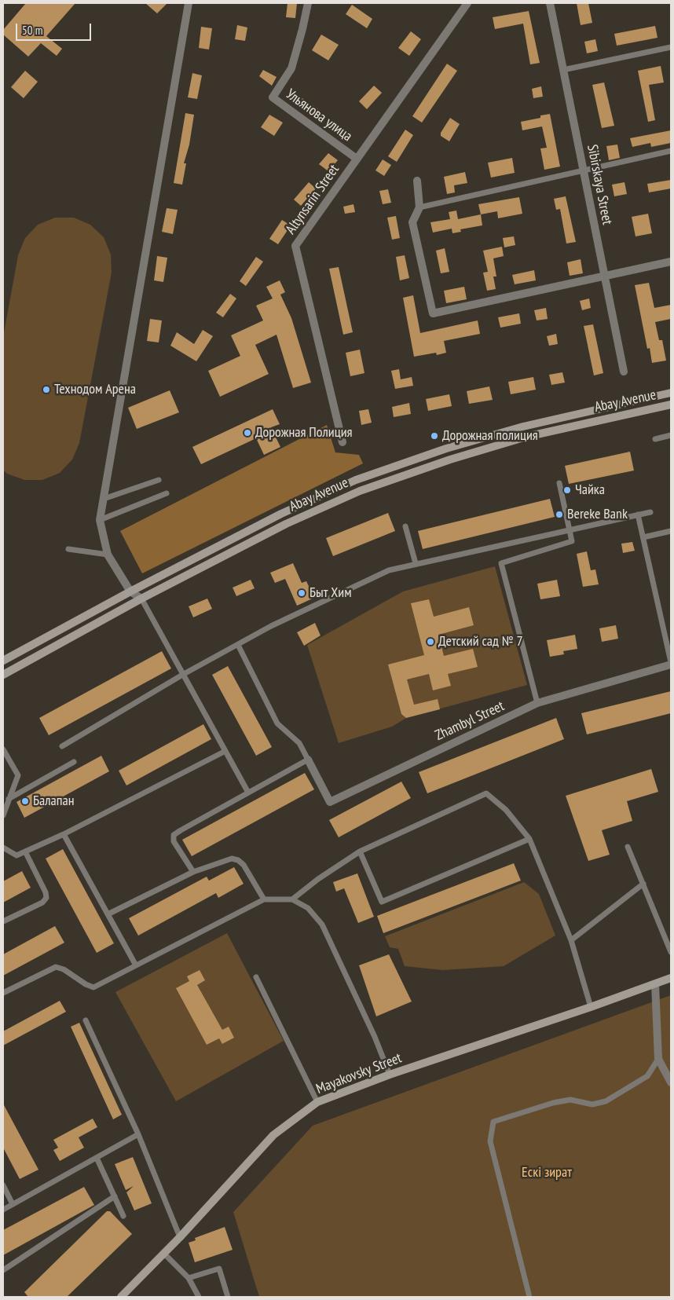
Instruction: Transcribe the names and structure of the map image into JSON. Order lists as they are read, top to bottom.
{
  "streets": {
    "main road": ["Abay Avenue", "Mayakovsky Street"],
    "street": [
      "Ульянова улица",
      "Sibirskaya Street",
      "Altynsarin Street",
      "Zhambyl Street"
    ]
  },
  "crossings": [
    ["Ульянова улица", "Altynsarin Street"]
  ],
  "parks": ["Ескі зират"],
  "places": [
    "Технодом Арена",
    "Дорожная Полиция",
    "Дорожная полиция",
    "Чайка",
    "Bereke Bank",
    "Быт Хим",
    "Детский сад № 7",
    "Балапан"
  ],
  "scale_bar": "50 m"
}
